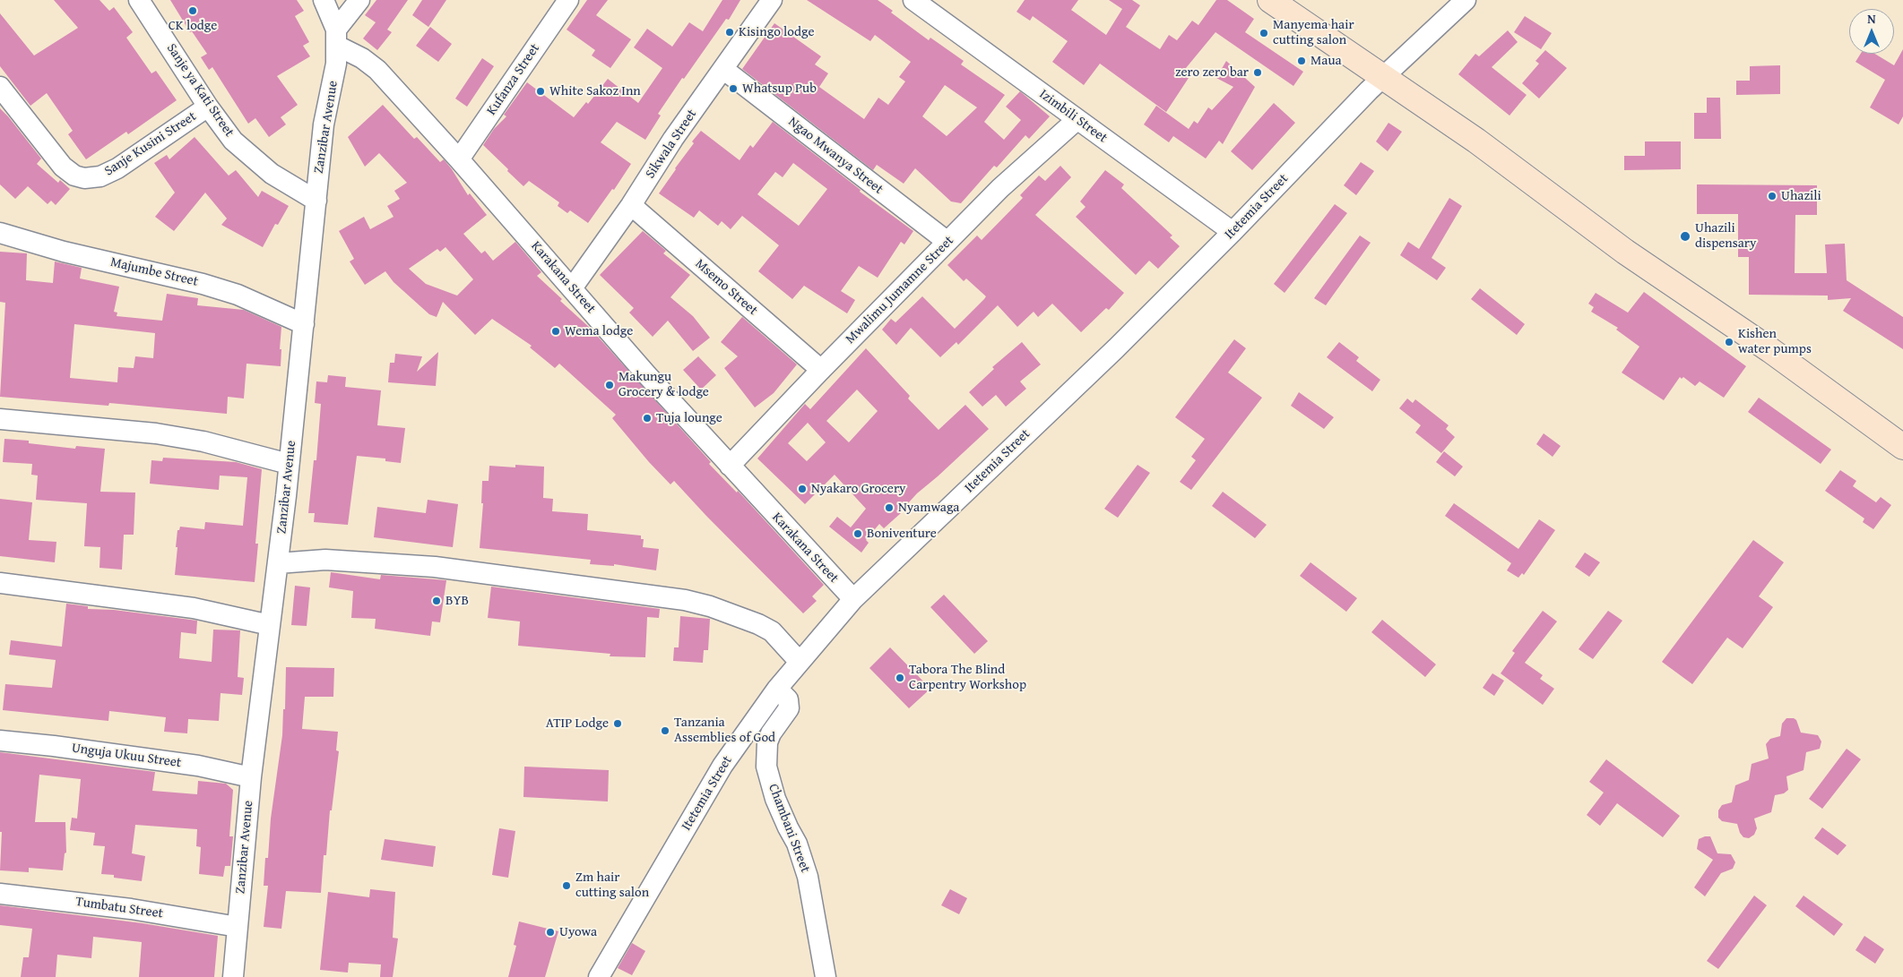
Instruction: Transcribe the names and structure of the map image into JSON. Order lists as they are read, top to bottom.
{
  "streets": {
    "street": [
      "Kufanza Street",
      "Sanje ya Kati Street",
      "Izimbili Street",
      "Zanzibar Avenue",
      "Sanje Kusini Street",
      "Sikwala Street",
      "Ngao Mwanya Street",
      "Itetemia Street",
      "Majumbe Street",
      "Karakana Street",
      "Msemo Street",
      "Mwalimu Jumamne Street",
      "Unguja Ukuu Street",
      "Chambani Street",
      "Tumbatu Street"
    ]
  },
  "crossings": [
    ["Kufanza Street", "Karakana Street"],
    ["Sanje ya Kati Street", "Zanzibar Avenue"],
    ["Sanje ya Kati Street", "Sanje Kusini Street"],
    ["Izimbili Street", "Itetemia Street"],
    ["Izimbili Street", "Mwalimu Jumamne Street"],
    ["Zanzibar Avenue", "Majumbe Street"],
    ["Zanzibar Avenue", "Karakana Street"],
    ["Zanzibar Avenue", "Unguja Ukuu Street"],
    ["Zanzibar Avenue", "Tumbatu Street"],
    ["Sikwala Street", "Ngao Mwanya Street"],
    ["Sikwala Street", "Karakana Street"],
    ["Sikwala Street", "Msemo Street"],
    ["Ngao Mwanya Street", "Mwalimu Jumamne Street"],
    ["Itetemia Street", "Karakana Street"],
    ["Itetemia Street", "Chambani Street"],
    ["Karakana Street", "Mwalimu Jumamne Street"],
    ["Msemo Street", "Mwalimu Jumamne Street"]
  ],
  "places": [
    "CK lodge",
    "Kisingo lodge",
    "Manyema hair cutting salon",
    "Maua",
    "zero zero bar",
    "Whatsup Pub",
    "White Sakoz Inn",
    "Uhazili",
    "Uhazili dispensary",
    "Wema lodge",
    "Kishen water pumps",
    "Makungu Grocery & lodge",
    "Tuja lounge",
    "Nyakaro Grocery",
    "Nyamwaga",
    "Boniventure",
    "BYB",
    "Tabora The Blind Carpentry Workshop",
    "ATIP Lodge",
    "Tanzania Assemblies of God",
    "Zm hair cutting salon",
    "Uyowa"
  ],
  "north": "top"
}
